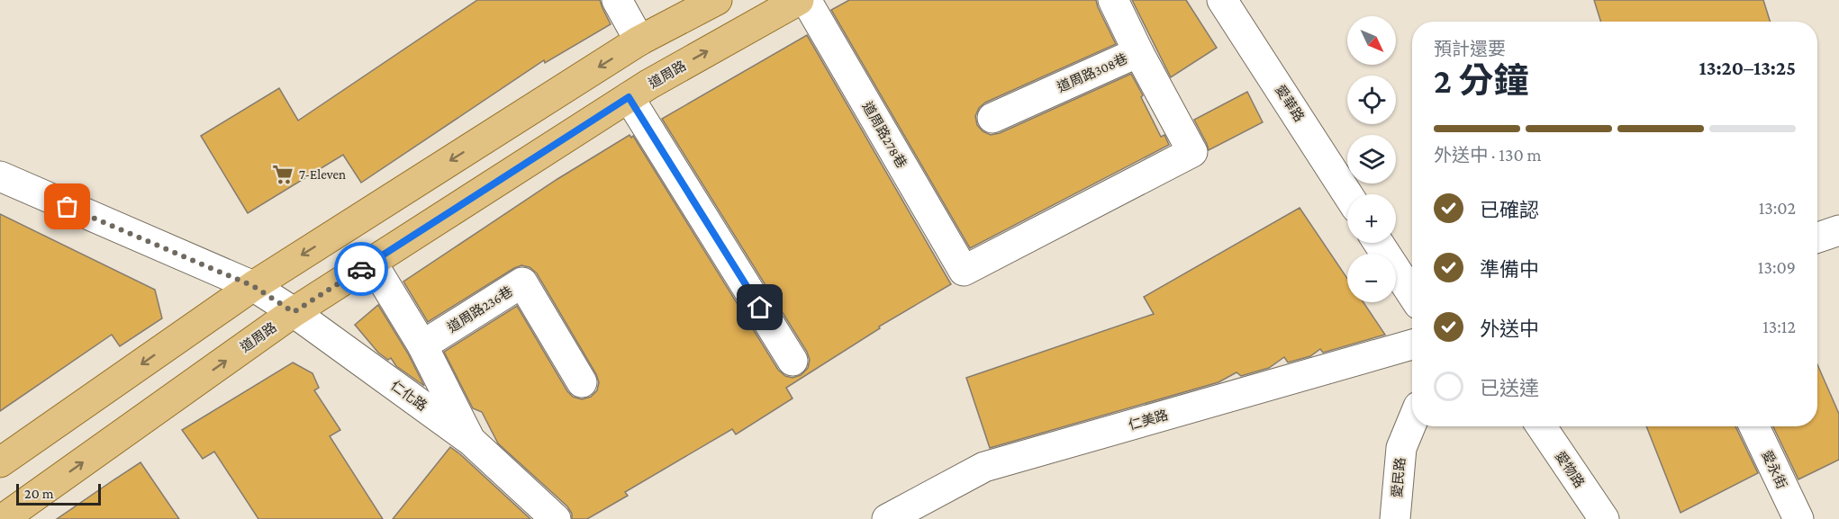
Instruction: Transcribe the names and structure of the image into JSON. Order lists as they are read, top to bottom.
{
  "streets": {
    "main road": ["道周路"],
    "street": [
      "道周路308巷",
      "愛華路",
      "道周路278巷",
      "道周路236巷",
      "仁化路",
      "仁美路",
      "愛物路",
      "愛永街",
      "愛民路"
    ]
  },
  "crossings": [
    ["道周路308巷", "道周路278巷"],
    ["道周路", "仁化路"]
  ],
  "places": {
    "supermarket": ["7-Eleven"]
  },
  "scale_bar": "20 m",
  "north": "bottom right",
  "page": {
    "map_buttons": ["+", "−"],
    "heading": ["2 分鐘", "預計還要", "13:20–13:25"],
    "bar": "外送中 · 130 m",
    "list": [
      ["已確認", "13:02"],
      ["準備中", "13:09"],
      ["外送中", "13:12"],
      "已送達"
    ],
    "scale": "20 m"
  }
}
